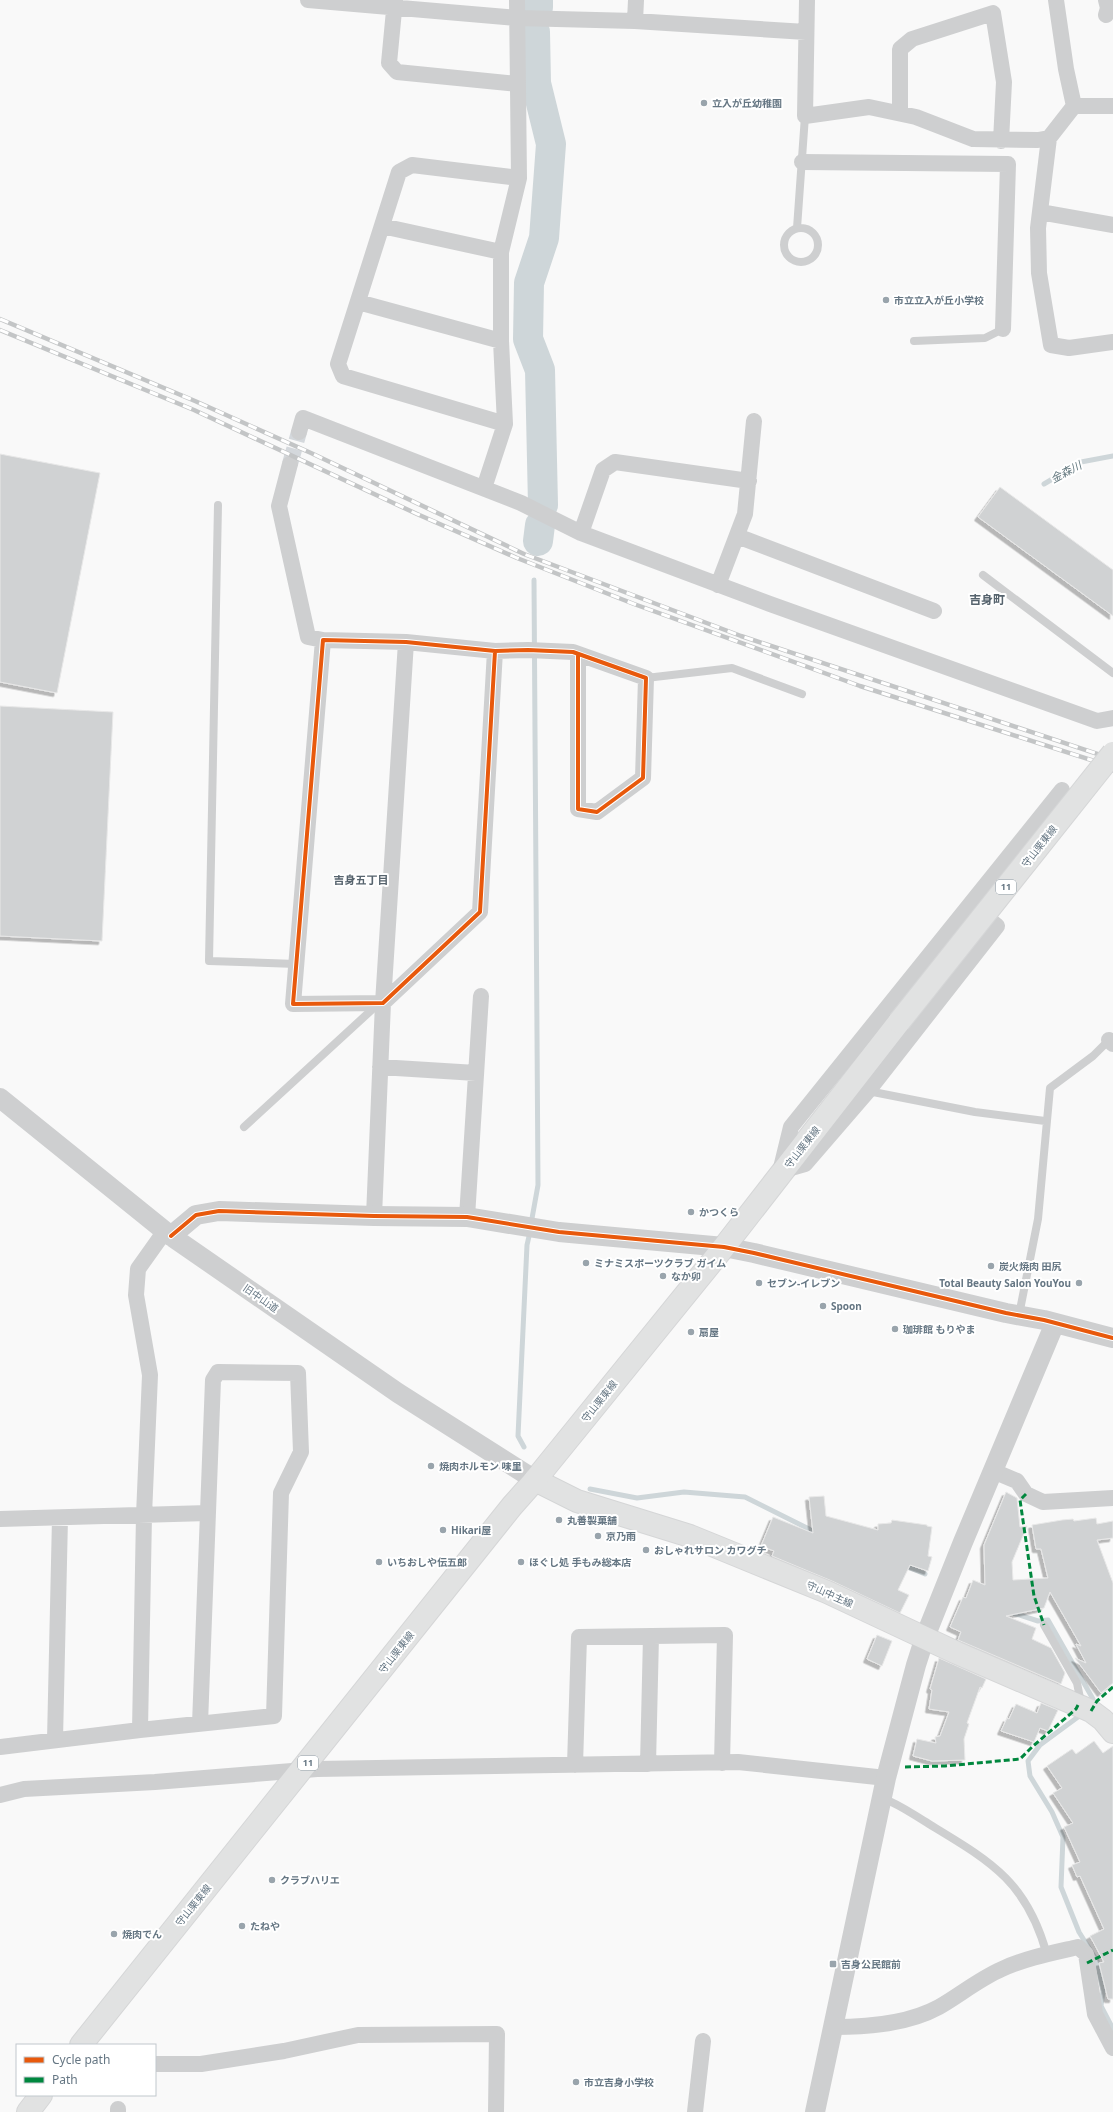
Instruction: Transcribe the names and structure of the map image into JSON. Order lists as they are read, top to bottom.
{
  "streets": {
    "main road": ["守山栗東線", "11", "守山中主線"],
    "street": ["旧中山道"]
  },
  "crossings": [
    ["守山栗東線", "旧中山道"],
    ["守山栗東線", "守山中主線"],
    ["旧中山道", "守山中主線"]
  ],
  "districts": ["吉身町", "吉身五丁目"],
  "water": ["金森川"],
  "places": {
    "other": [
      "立入が丘幼稚園",
      "市立立入が丘小学校",
      "かつくら",
      "ミナミスポーツクラブ ガイム",
      "炭火焼肉 田尻",
      "なか卯",
      "セブン-イレブン",
      "Total Beauty Salon YouYou",
      "Spoon",
      "珈琲館 もりやま",
      "扇屋",
      "焼肉ホルモン 味里",
      "丸善製菓舗",
      "Hikari屋",
      "京乃雨",
      "おしゃれサロン カワグチ",
      "いちおしや伝五郎",
      "ほぐし処 手もみ総本店",
      "クラブハリエ",
      "たねや",
      "焼肉でん",
      "市立吉身小学校"
    ],
    "transit": ["吉身公民館前"]
  },
  "legend": ["Cycle path", "Path"]
}
